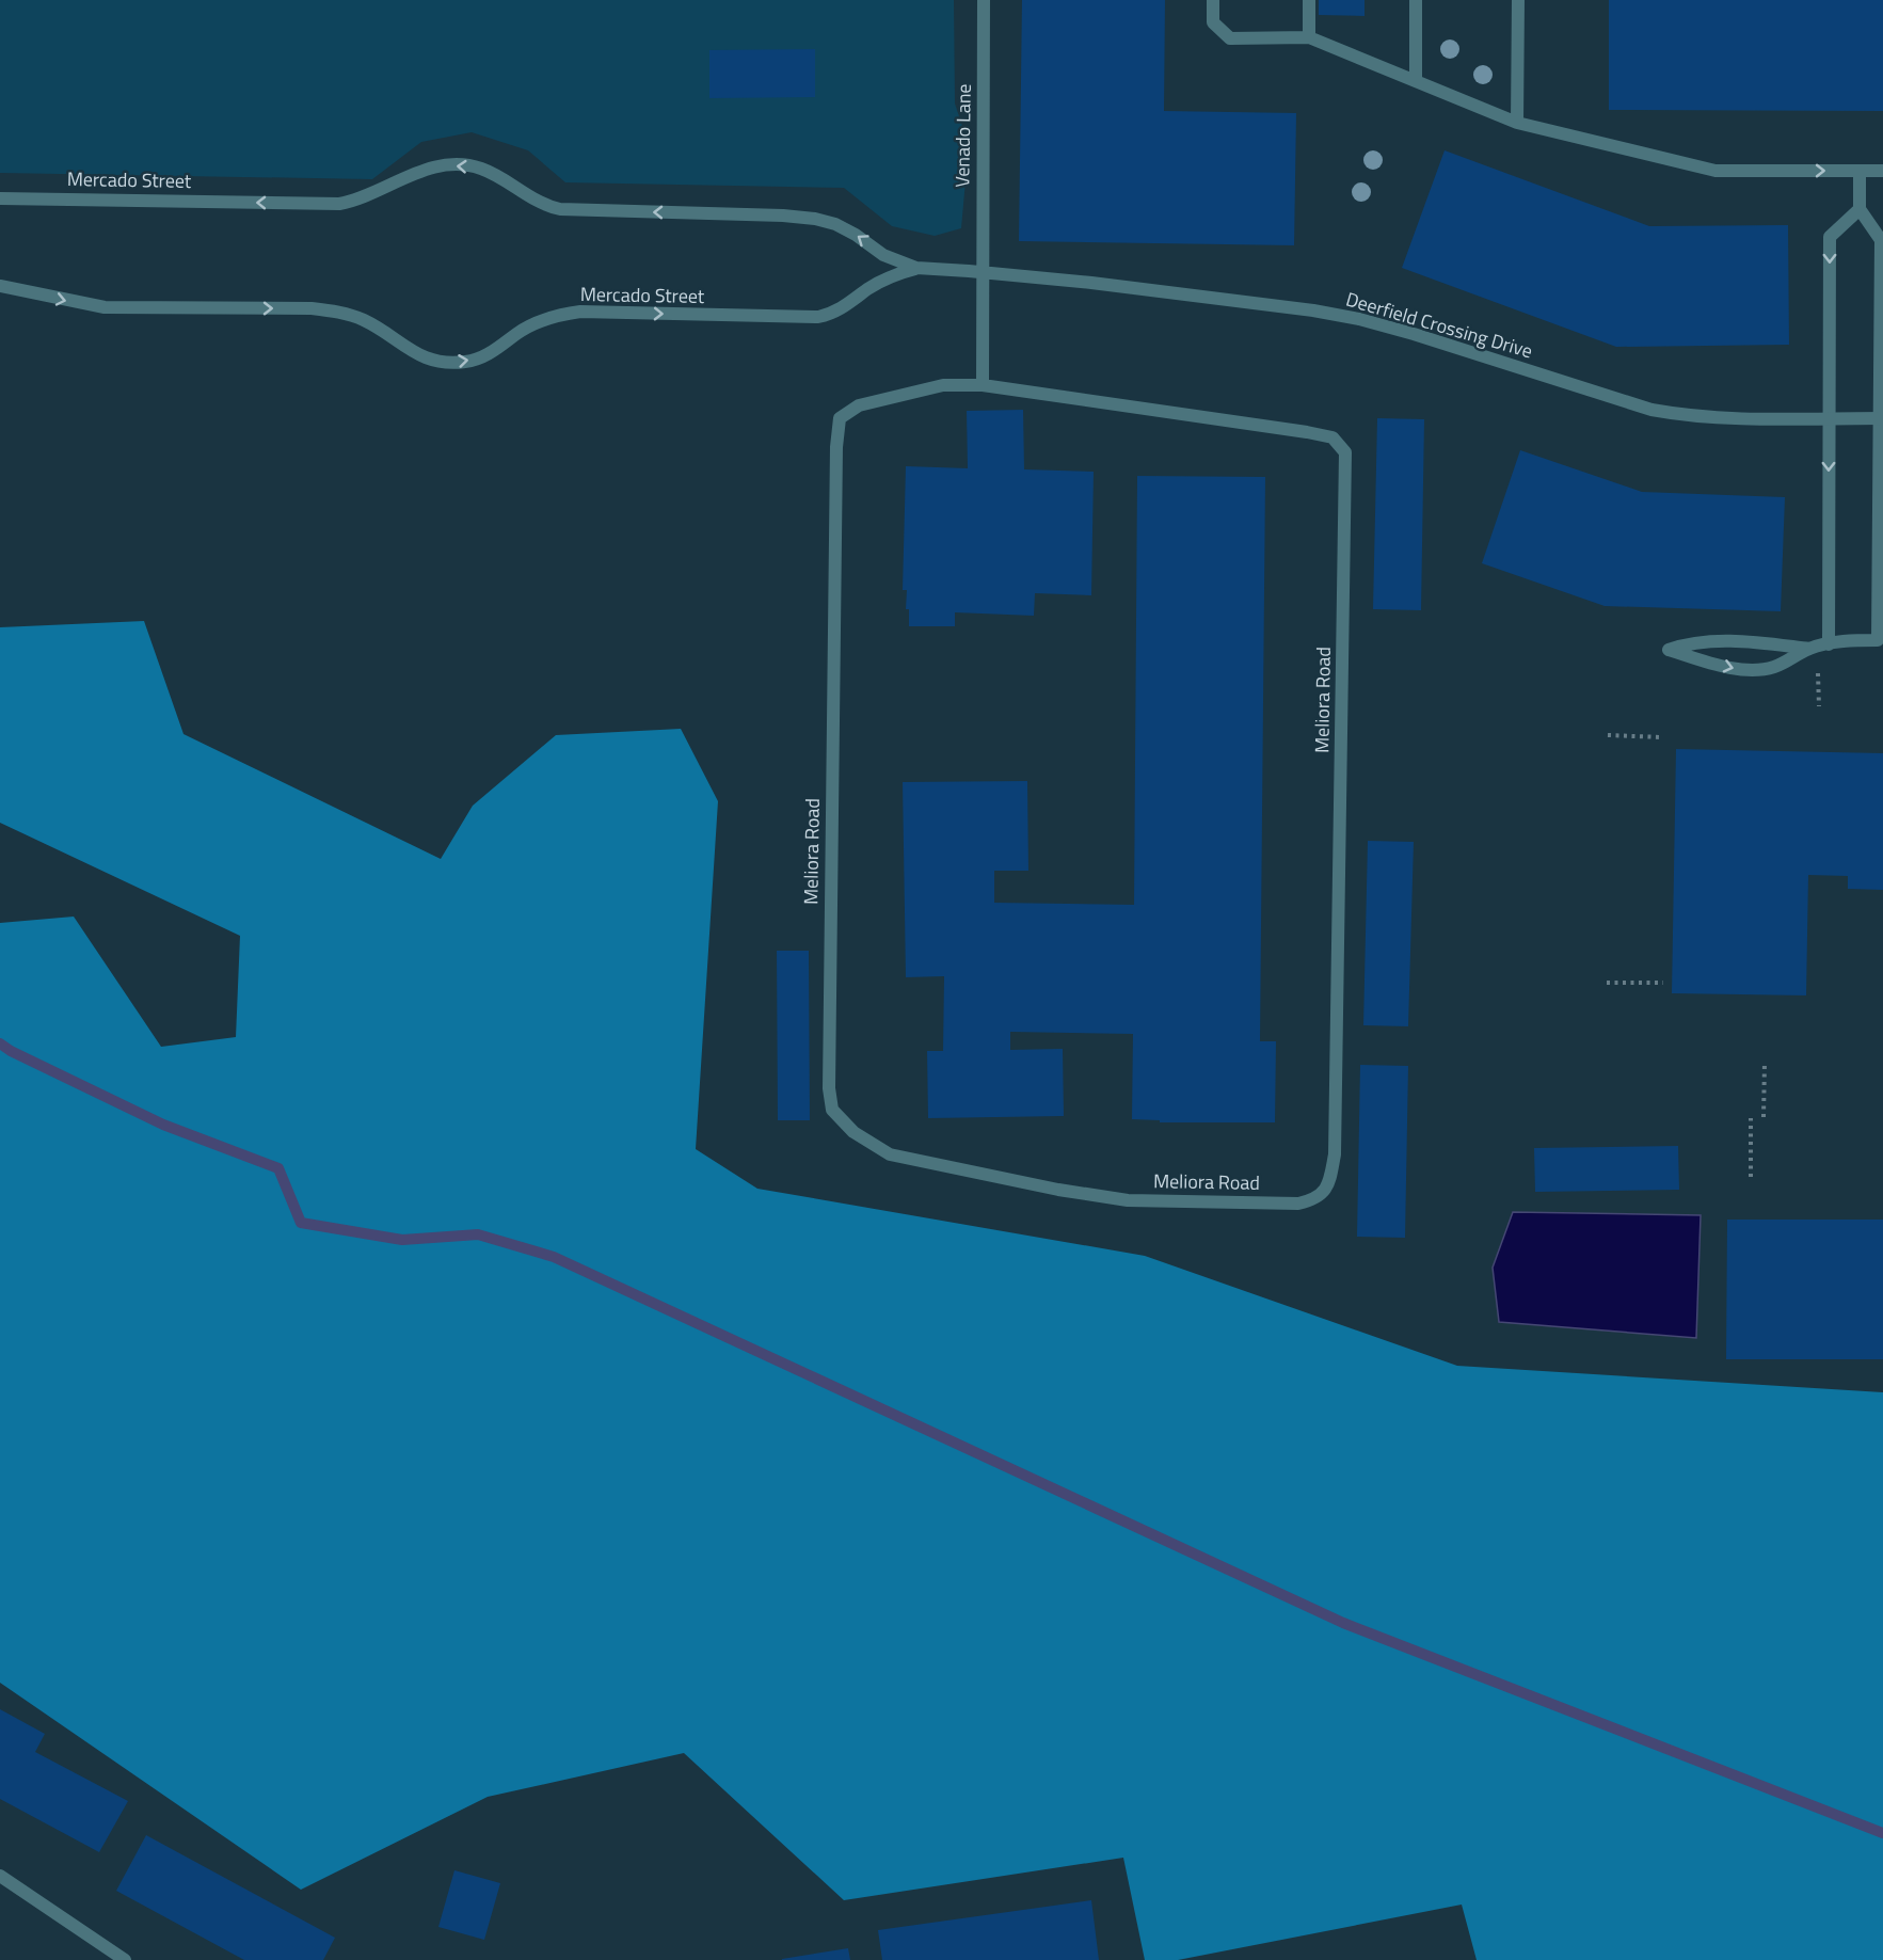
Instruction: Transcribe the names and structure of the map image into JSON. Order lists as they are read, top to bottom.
{
  "streets": {
    "street": [
      "Venado Lane",
      "Mercado Street",
      "Deerfield Crossing Drive",
      "Meliora Road"
    ]
  },
  "crossings": [
    ["Venado Lane", "Mercado Street"],
    ["Venado Lane", "Deerfield Crossing Drive"],
    ["Mercado Street", "Deerfield Crossing Drive"]
  ]
}
